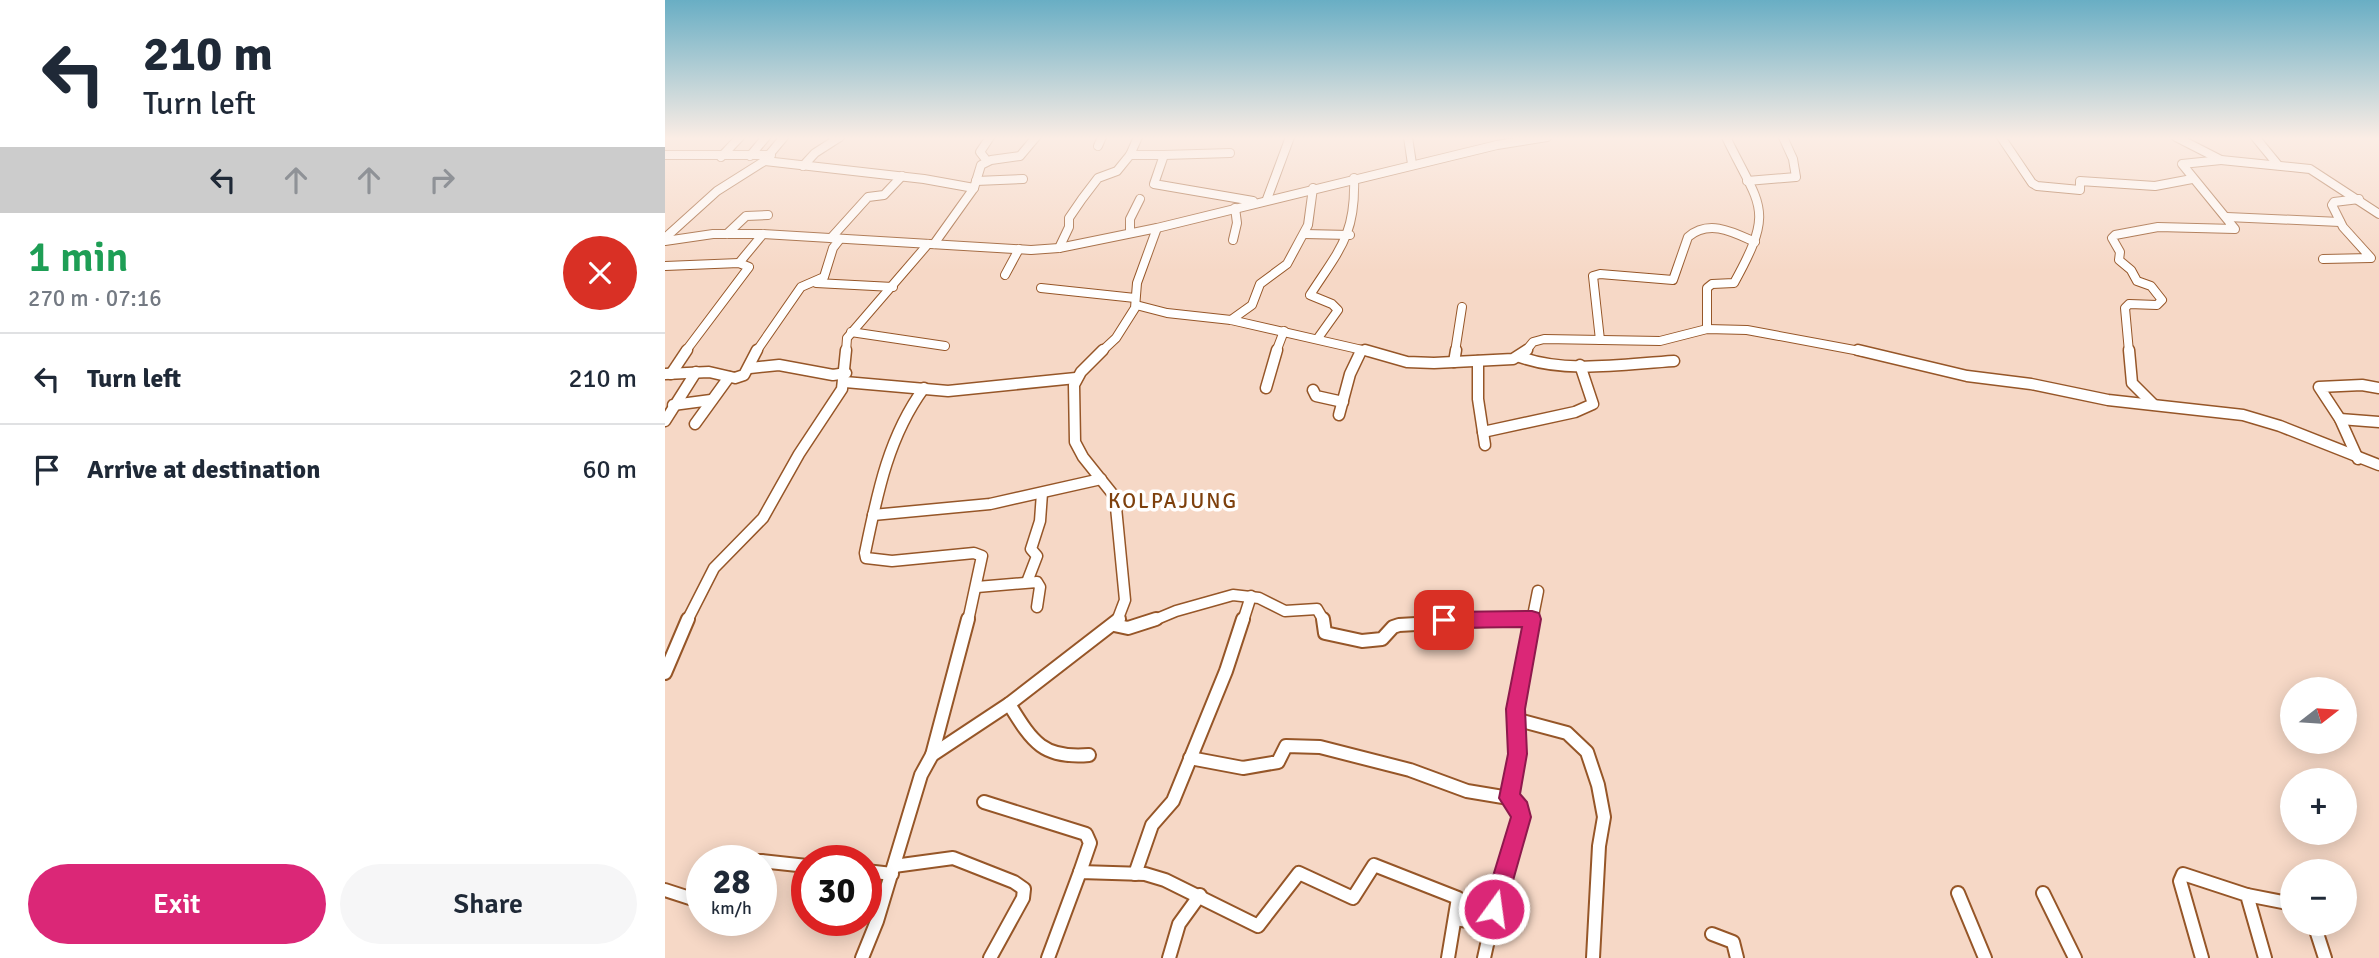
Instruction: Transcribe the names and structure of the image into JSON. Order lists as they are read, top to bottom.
{
  "districts": ["KOLPAJUNG"],
  "north": "right",
  "page": {
    "turn": ["210 m", "Turn left"],
    "heading": ["1 min", "270 m · 07:16"],
    "list": [
      {
        "name": "Turn left",
        "value": "210 m"
      },
      {
        "name": "Arrive at destination",
        "value": "60 m"
      }
    ],
    "map_buttons": ["+", "−"],
    "speed": "28 km/h",
    "limit": "30",
    "buttons": ["Exit", "Share"]
  }
}
